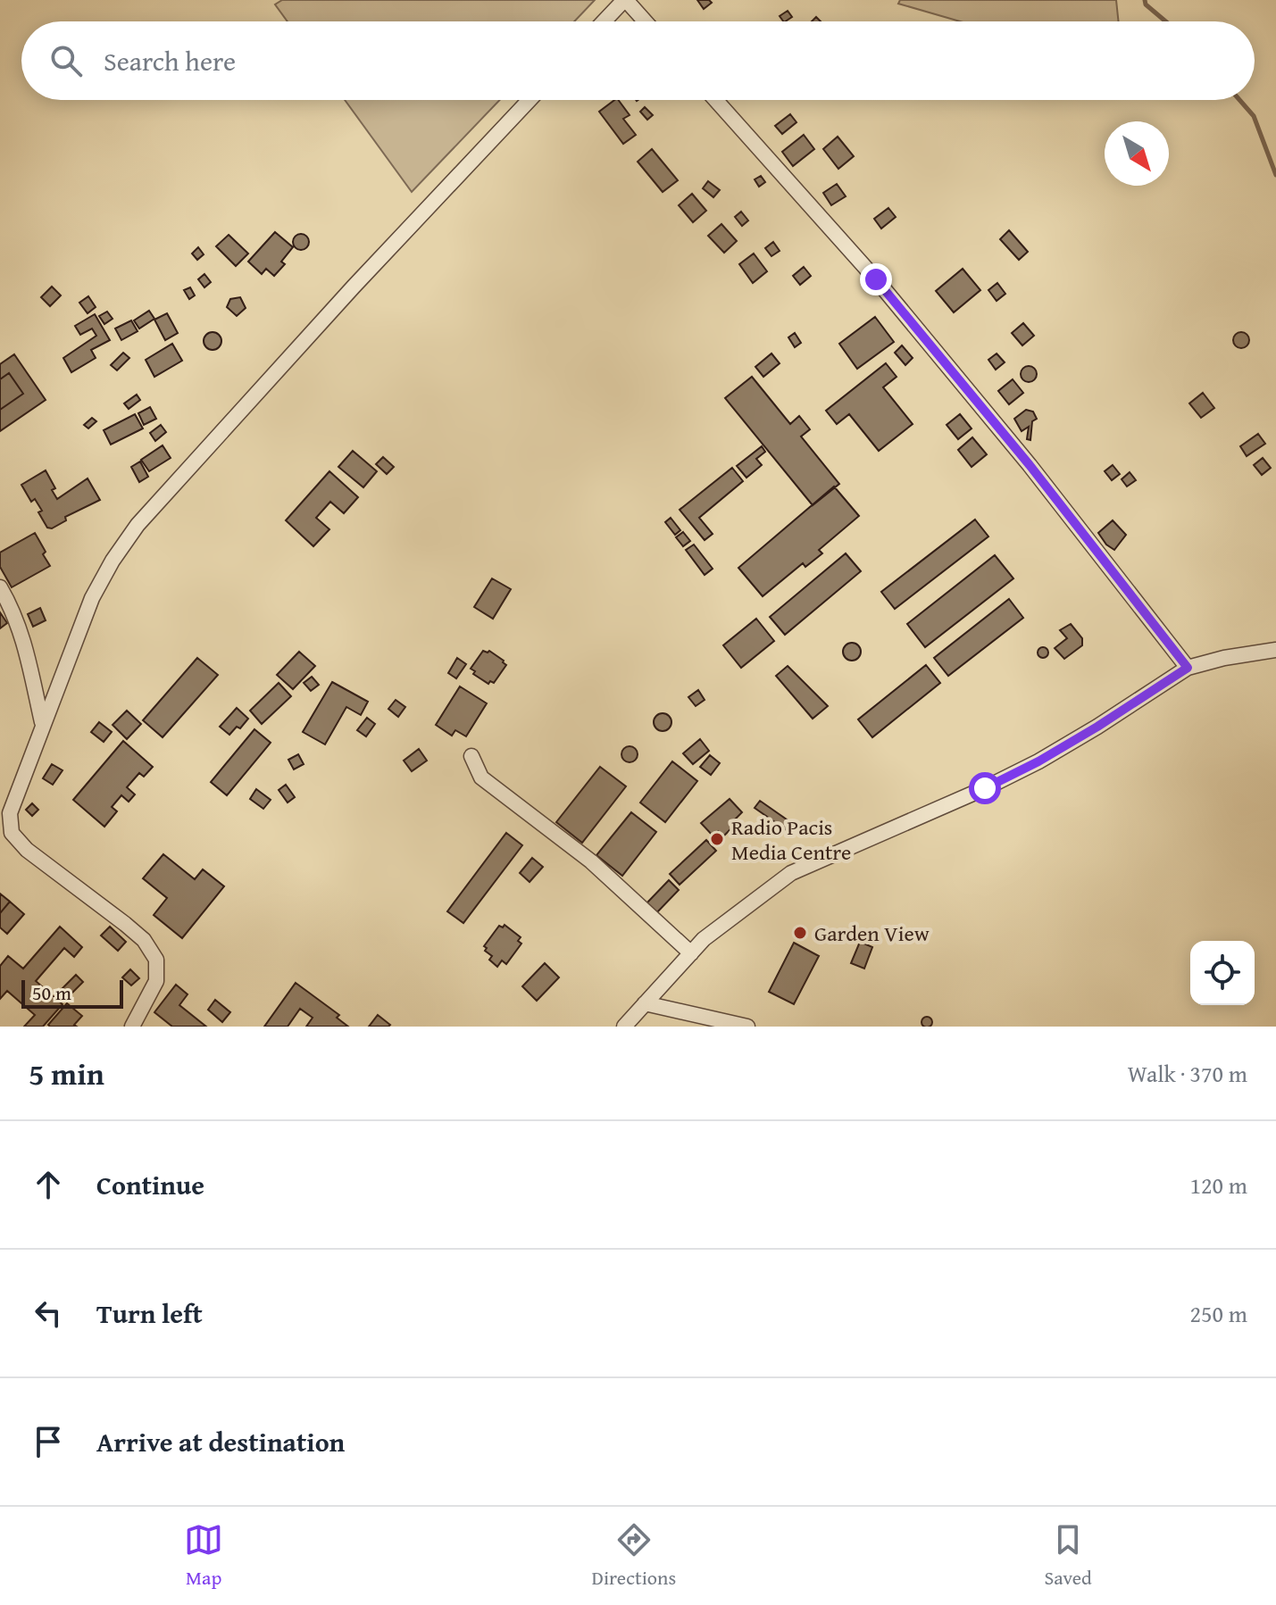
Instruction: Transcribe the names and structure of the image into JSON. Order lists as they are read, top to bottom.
{
  "places": ["Radio Pacis Media Centre", "Garden View"],
  "scale_bar": "50 m",
  "north": "bottom right",
  "page": {
    "search": "Search here",
    "scale": "50 m",
    "heading": ["5 min", "Walk · 370 m"],
    "list": [
      ["Continue", "120 m"],
      ["Turn left", "250 m"],
      "Arrive at destination"
    ],
    "nav": ["Map", "Directions", "Saved"]
  }
}
